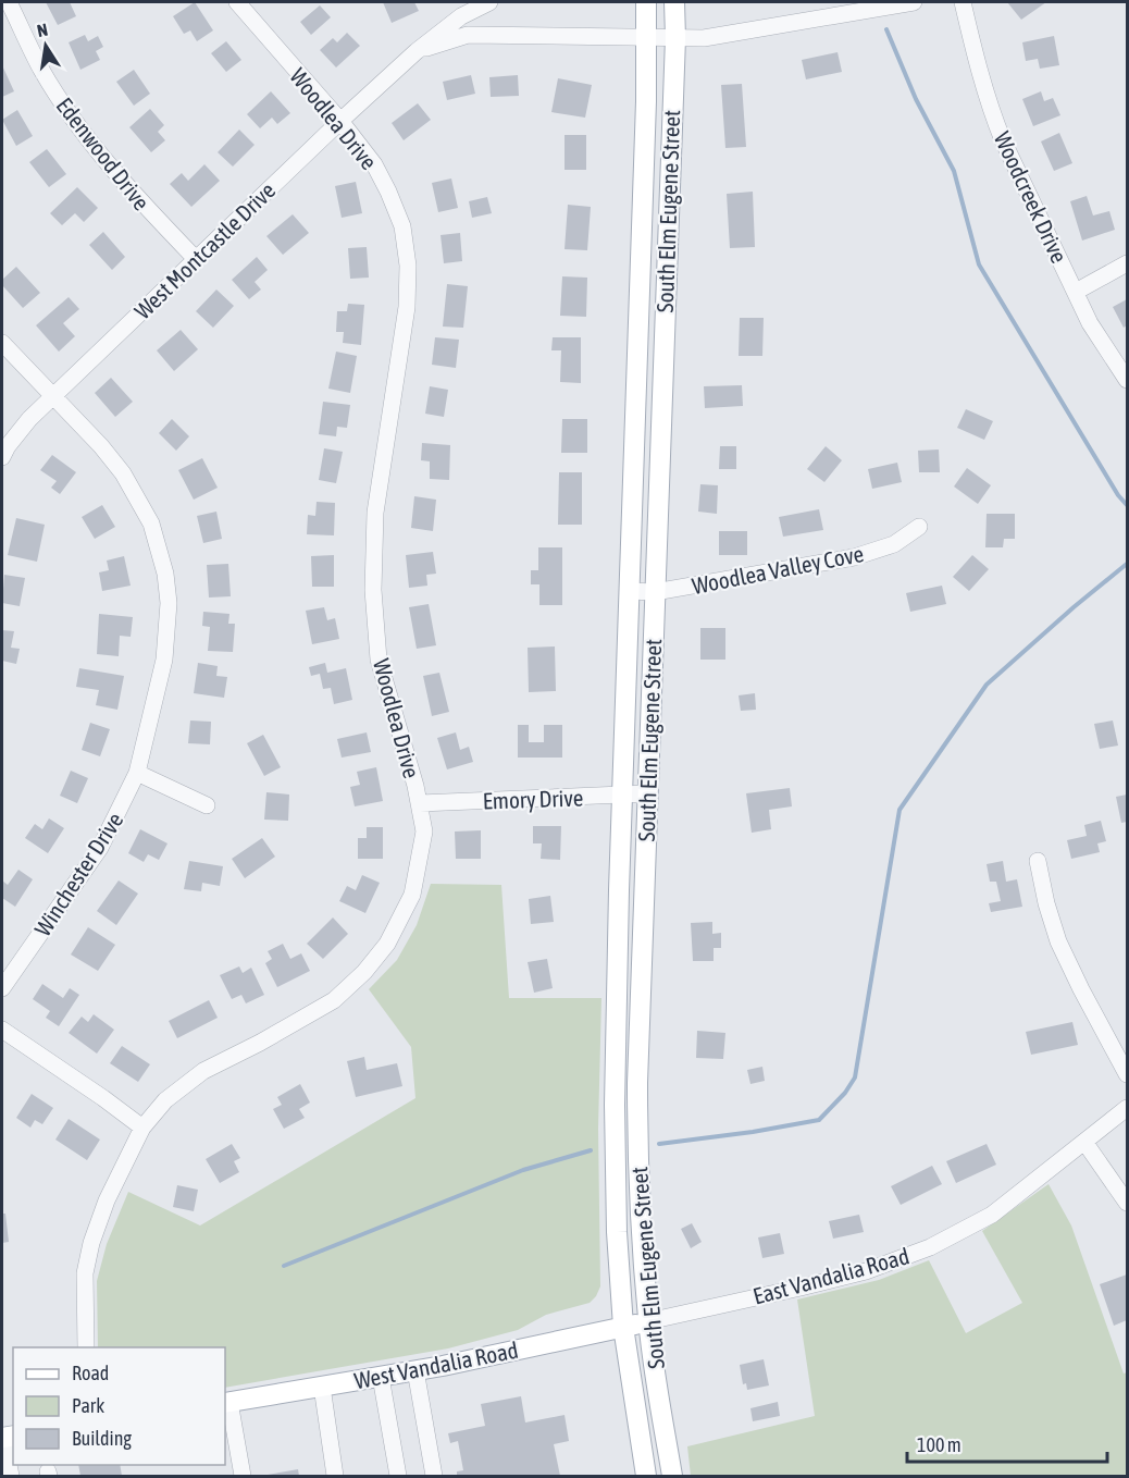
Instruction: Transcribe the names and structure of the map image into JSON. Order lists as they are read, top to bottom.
{
  "streets": {
    "main road": ["South Elm Eugene Street", "West Vandalia Road"],
    "street": [
      "Woodlea Drive",
      "Edenwood Drive",
      "Woodcreek Drive",
      "West Montcastle Drive",
      "Woodlea Valley Cove",
      "Emory Drive",
      "Winchester Drive",
      "East Vandalia Road"
    ]
  },
  "crossings": [
    ["Woodlea Drive", "West Montcastle Drive"],
    ["Woodlea Drive", "Emory Drive"],
    ["Edenwood Drive", "West Montcastle Drive"],
    ["South Elm Eugene Street", "West Montcastle Drive"],
    ["South Elm Eugene Street", "Woodlea Valley Cove"],
    ["South Elm Eugene Street", "Emory Drive"],
    ["South Elm Eugene Street", "East Vandalia Road"],
    ["South Elm Eugene Street", "West Vandalia Road"],
    ["West Montcastle Drive", "Winchester Drive"],
    ["East Vandalia Road", "West Vandalia Road"]
  ],
  "legend": ["Road", "Park", "Building"],
  "scale_bar": "100 m",
  "north": "top"
}
